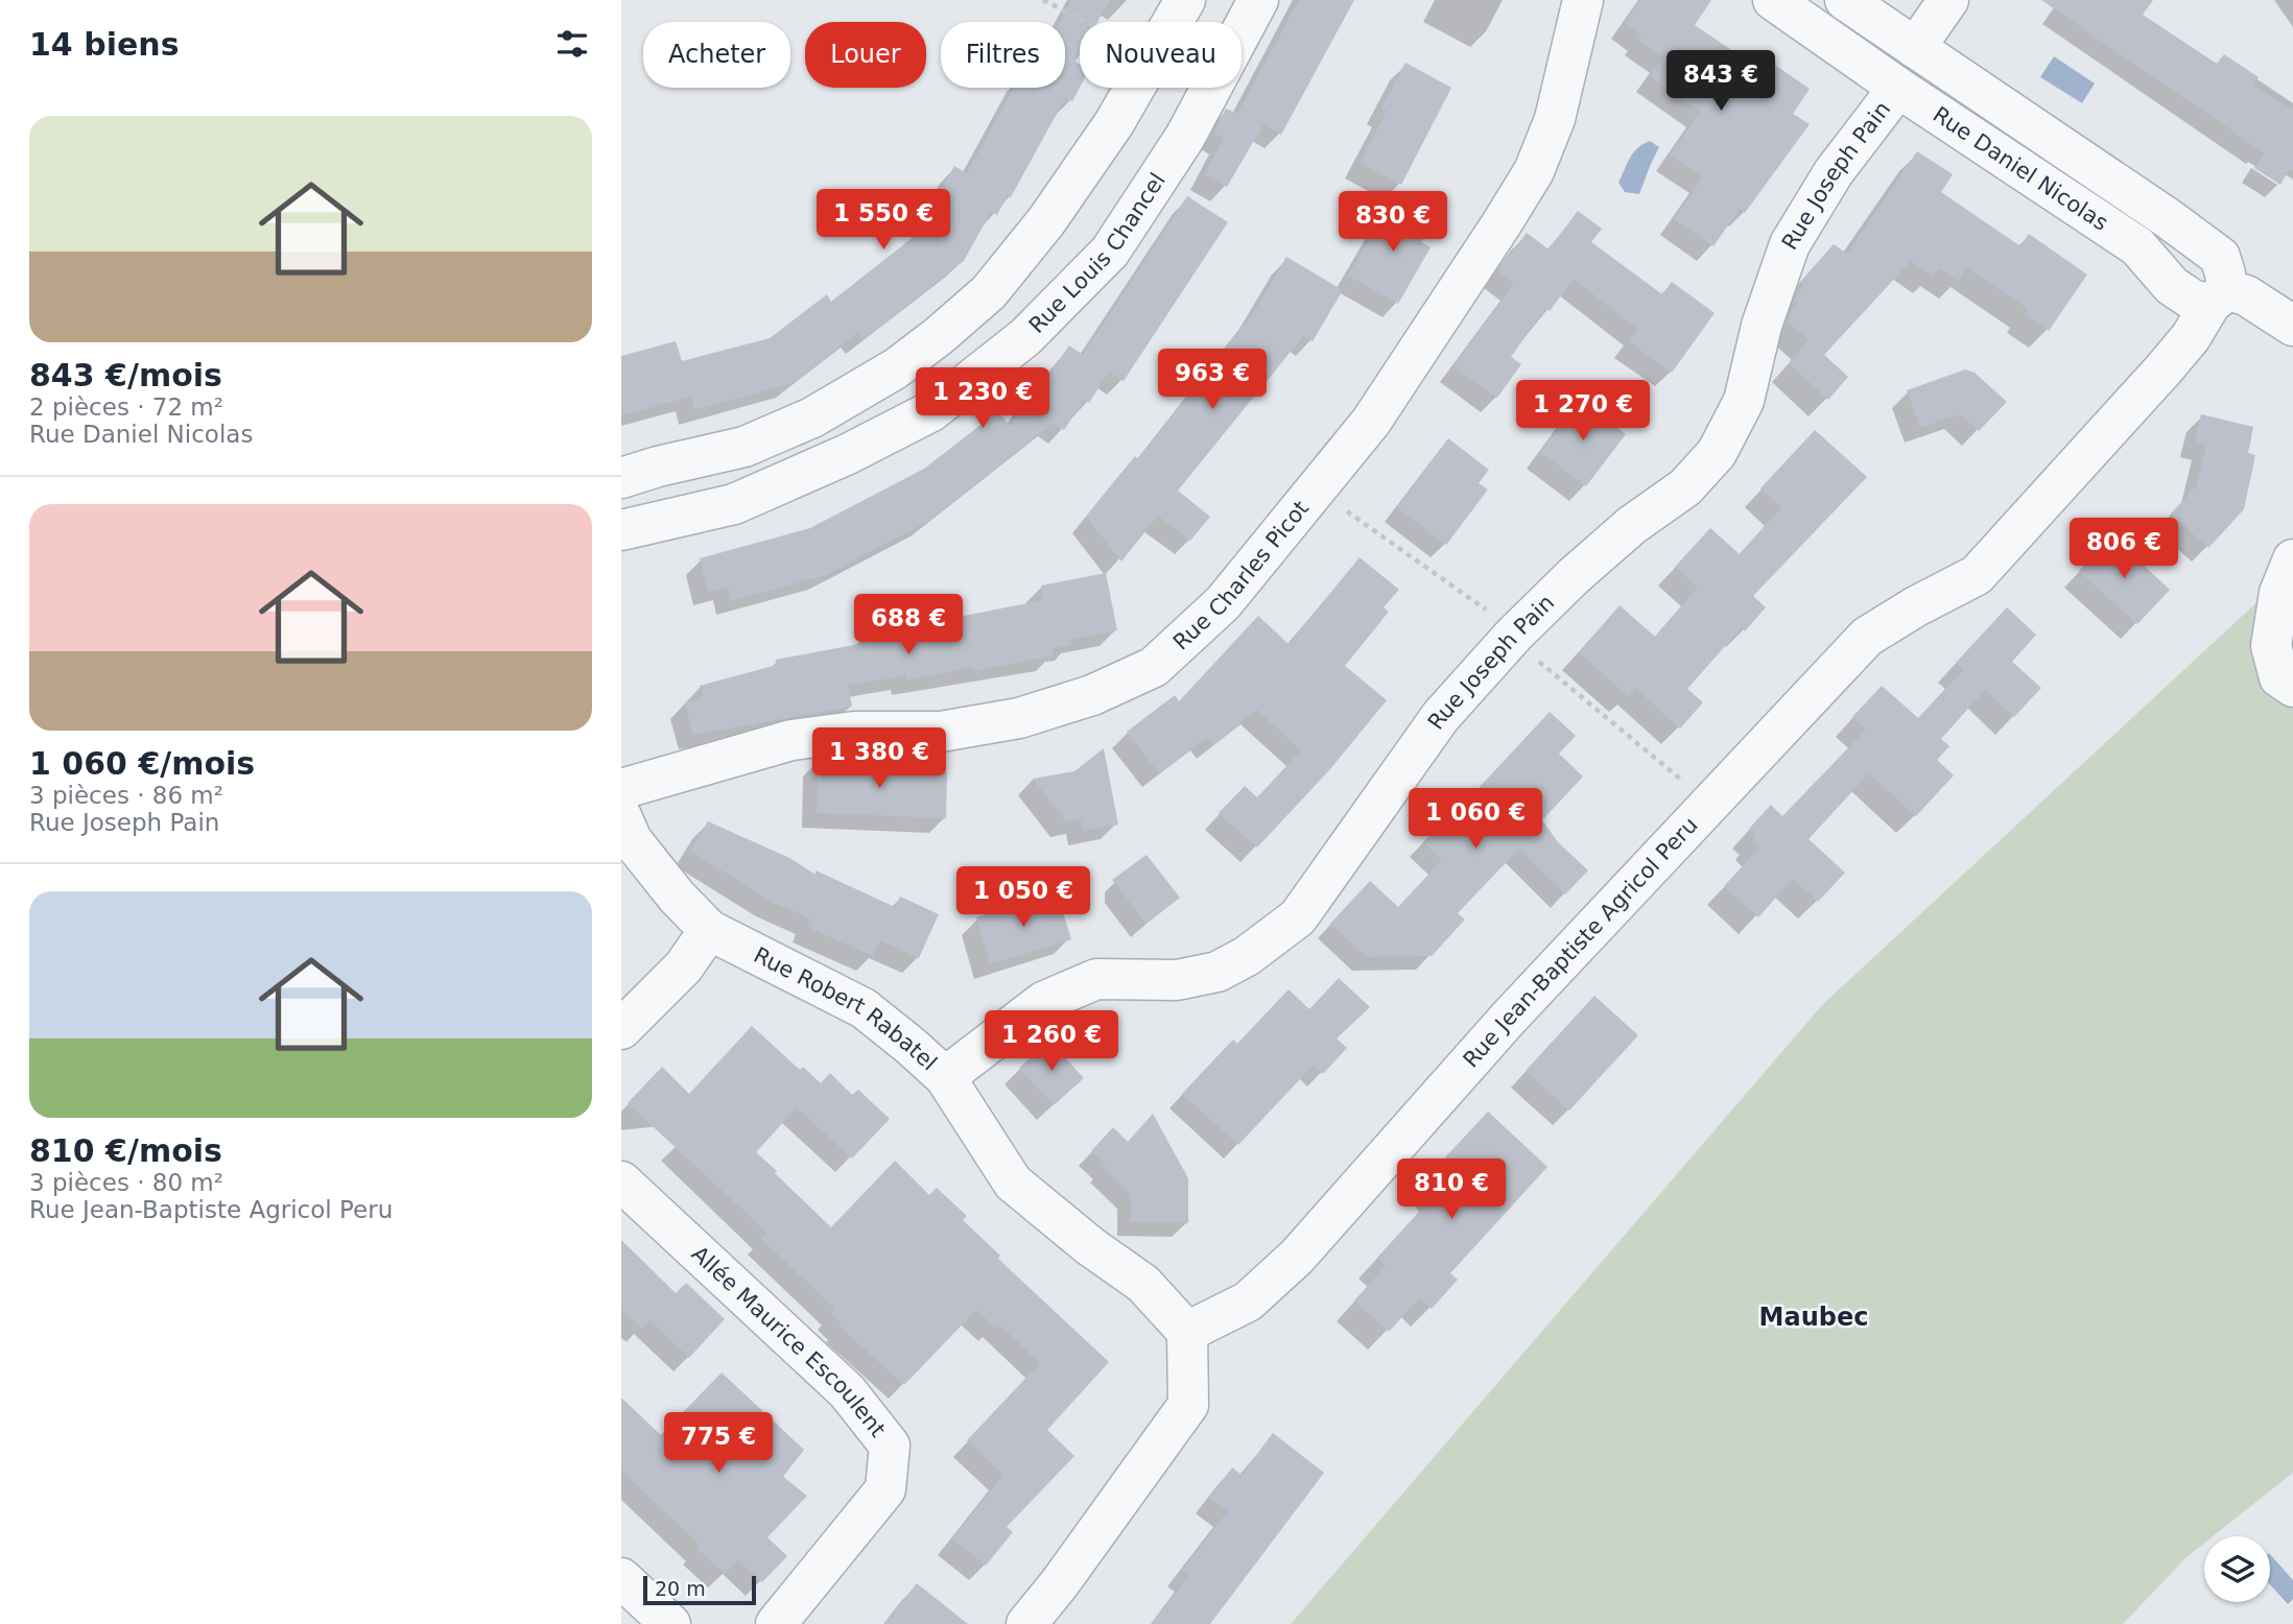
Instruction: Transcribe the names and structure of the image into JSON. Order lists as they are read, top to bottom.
{
  "streets": {
    "street": [
      "Rue Daniel Nicolas",
      "Rue Joseph Pain",
      "Rue Louis Chancel",
      "Rue Charles Picot",
      "Rue Jean-Baptiste Agricol Peru",
      "Rue Robert Rabatel",
      "Allée Maurice Escoulent"
    ]
  },
  "crossings": [
    ["Rue Daniel Nicolas", "Rue Joseph Pain"],
    ["Rue Daniel Nicolas", "Rue Jean-Baptiste Agricol Peru"],
    ["Rue Joseph Pain", "Rue Robert Rabatel"],
    ["Rue Jean-Baptiste Agricol Peru", "Rue Robert Rabatel"]
  ],
  "districts": ["Maubec"],
  "scale_bar": "20 m",
  "page": {
    "heading": "14 biens",
    "chip": [
      "Acheter",
      "Louer",
      "Filtres",
      "Nouveau"
    ],
    "price": [
      "843 €",
      "1 550 €",
      "830 €",
      "963 €",
      "1 230 €",
      "1 270 €",
      "806 €",
      "688 €",
      "1 380 €",
      "1 060 €",
      "1 050 €",
      "1 260 €",
      "810 €",
      "775 €"
    ],
    "list": [
      {
        "name": "843 €/mois",
        "note": "2 pièces · 72 m² · Rue Daniel Nicolas"
      },
      {
        "name": "1 060 €/mois",
        "note": "3 pièces · 86 m² · Rue Joseph Pain"
      },
      {
        "name": "810 €/mois",
        "note": "3 pièces · 80 m² · Rue Jean-Baptiste Agricol Peru"
      }
    ],
    "scale": "20 m"
  }
}
